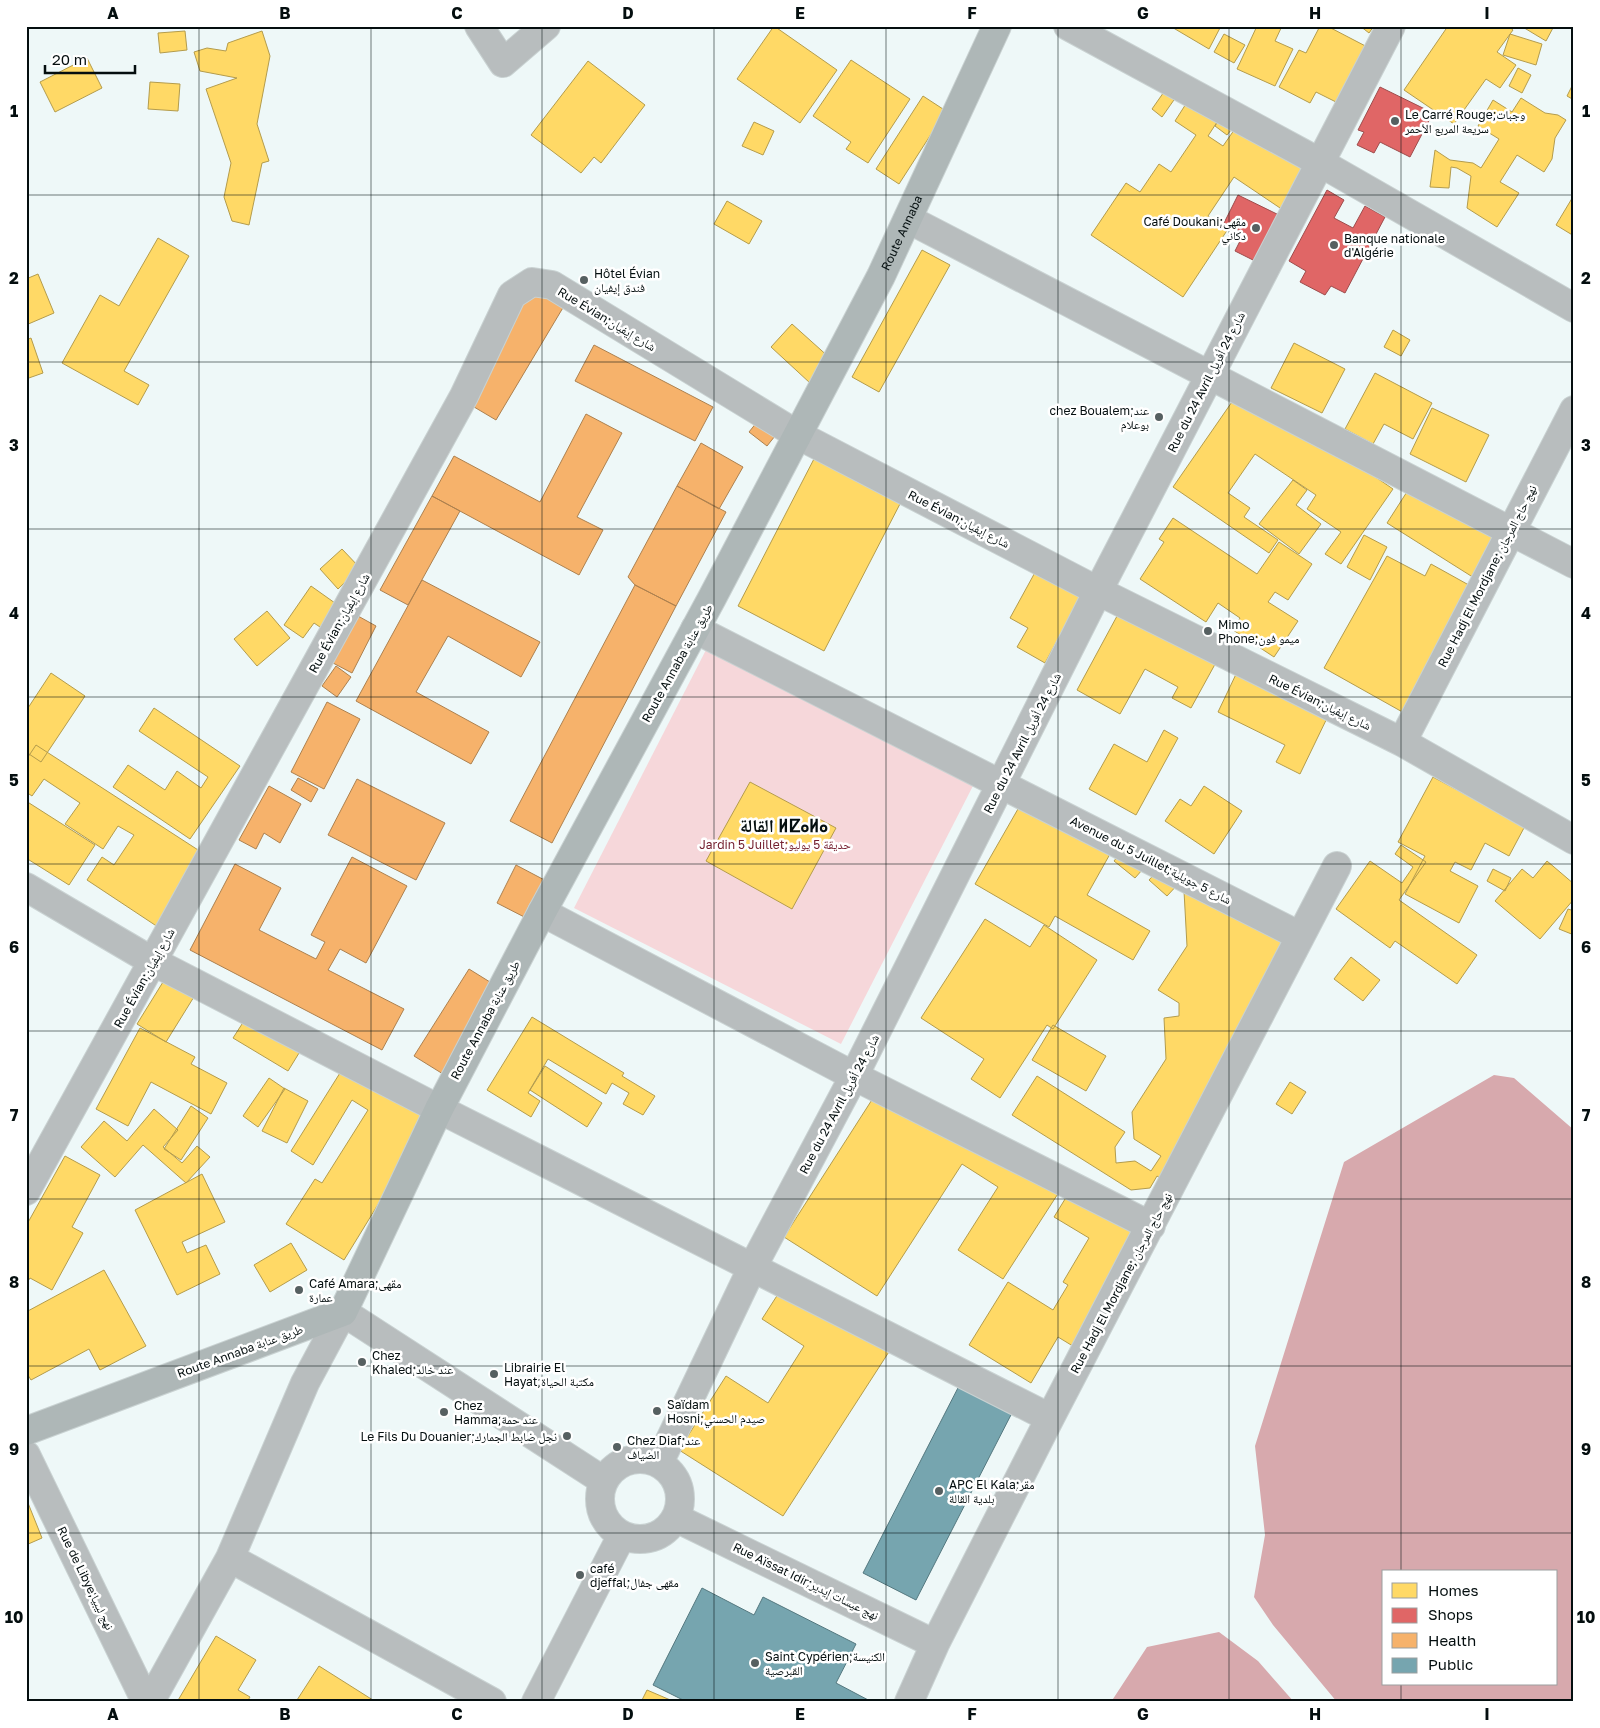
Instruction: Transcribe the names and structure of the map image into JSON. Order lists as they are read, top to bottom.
{
  "streets": {
    "main road": ["Route Annaba", "Route Annaba طريق عنابة"],
    "street": [
      "Rue Évian;شارع إيفيان",
      "Rue du 24 Avril شارع 24 أفريل",
      "Rue Hadj El Mordjane; نهج حاج المرجان",
      "Avenue du 5 Juillet;شارع 5 جويلية",
      "Rue de Libye;نهج ليبيا",
      "Rue Aïssat Idir;نهج عيسات إيدير"
    ]
  },
  "crossings": [
    ["Route Annaba", "Rue Évian;شارع إيفيان"],
    ["Route Annaba", "Route Annaba طريق عنابة"],
    ["Rue Évian;شارع إيفيان", "Rue du 24 Avril شارع 24 أفريل"],
    ["Rue Évian;شارع إيفيان", "Rue Hadj El Mordjane; نهج حاج المرجان"],
    ["Rue Évian;شارع إيفيان", "Route Annaba طريق عنابة"],
    ["Rue du 24 Avril شارع 24 أفريل", "Avenue du 5 Juillet;شارع 5 جويلية"],
    ["Rue du 24 Avril شارع 24 أفريل", "Rue Aïssat Idir;نهج عيسات إيدير"],
    ["Rue Hadj El Mordjane; نهج حاج المرجان", "Avenue du 5 Juillet;شارع 5 جويلية"],
    ["Rue Hadj El Mordjane; نهج حاج المرجان", "Rue Aïssat Idir;نهج عيسات إيدير"],
    ["Route Annaba طريق عنابة", "Avenue du 5 Juillet;شارع 5 جويلية"]
  ],
  "districts": ["القالة ⵍⵇⴰⵍⴰ"],
  "parks": ["Jardin 5 Juillet;حديقة 5 يوليو"],
  "places": [
    "Le Carré Rouge;وجبات سريعة المربع الأحمر",
    "Café Doukani;مقهى دكاني",
    "Banque nationale d'Algérie",
    "Hôtel Évian فندق إيفيان",
    "chez Boualem;عند بوعلام",
    "Mimo Phone;ميمو فون",
    "Café Amara;مقهى عمارة",
    "Chez Khaled;عند خالد",
    "Librairie El Hayat;مكتبة الحياة",
    "Saïdam Hosni;صيدم الحسني",
    "Chez Hamma;عند حمة",
    "Le Fils Du Douanier;نجل ضابط الجمارك",
    "Chez Diaf;عند الضياف",
    "APC El Kala;مقر بلدية القالة",
    "café djeffal;مقهى جفال",
    "Saint Cypérien;الكنيسة القبرصية"
  ],
  "legend": [
    "Homes",
    "Shops",
    "Health",
    "Public"
  ],
  "scale_bar": "20 m",
  "grid": {
    "columns": [
      "A",
      "B",
      "C",
      "D",
      "E",
      "F",
      "G",
      "H",
      "I"
    ],
    "rows": [
      "1",
      "2",
      "3",
      "4",
      "5",
      "6",
      "7",
      "8",
      "9",
      "10"
    ]
  }
}
